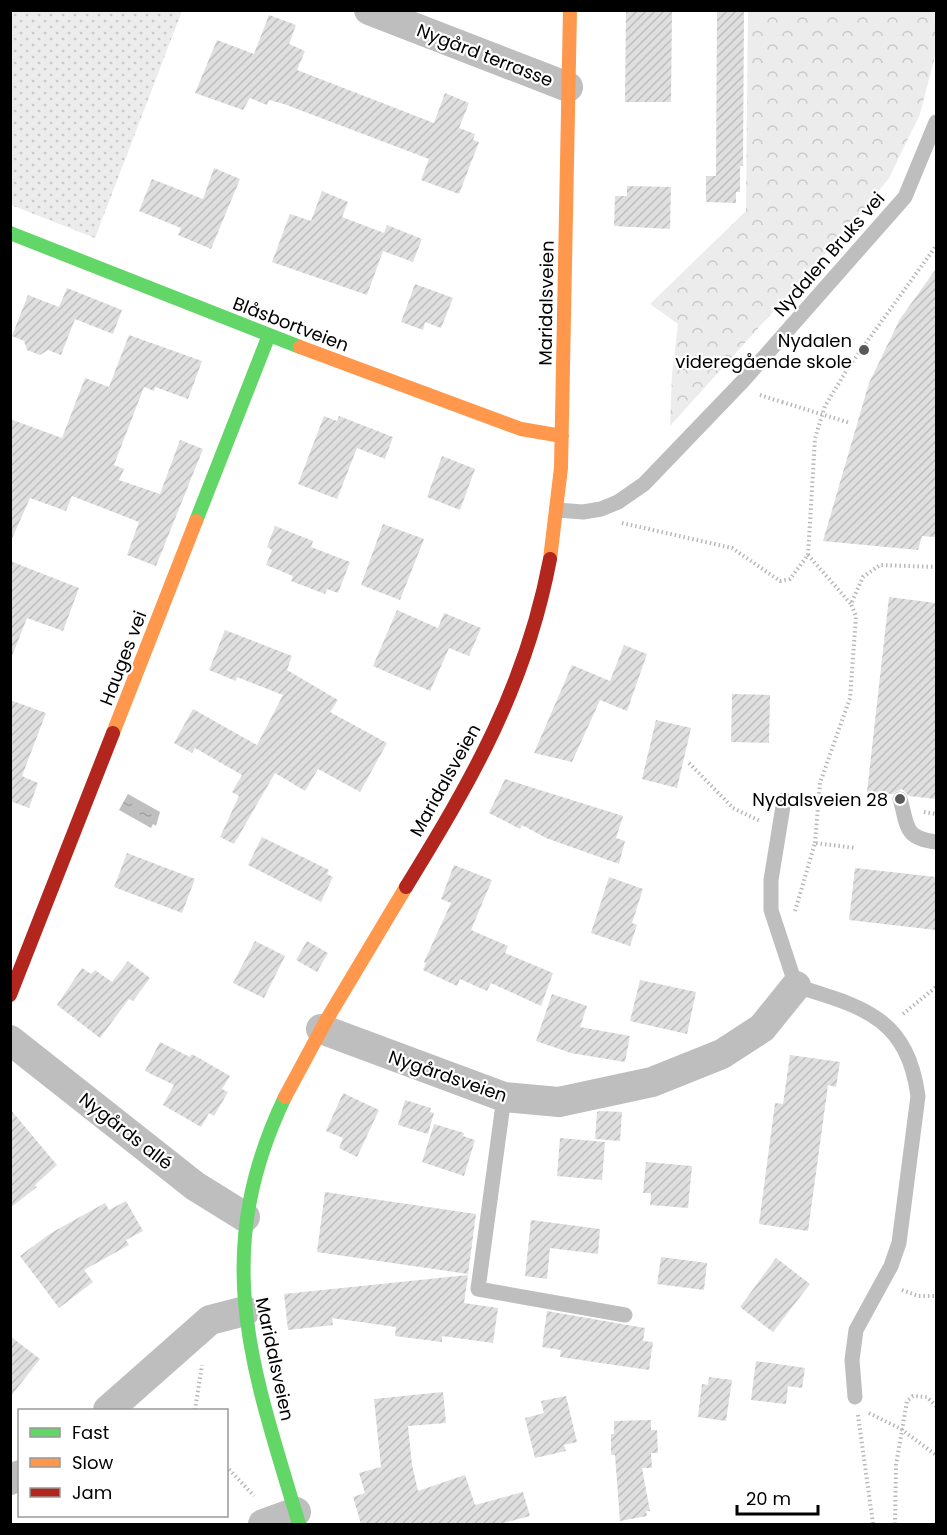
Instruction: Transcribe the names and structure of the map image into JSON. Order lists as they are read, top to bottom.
{
  "streets": {
    "main road": ["Maridalsveien", "Blåsbortveien", "Hauges vei"],
    "street": ["Nygård terrasse", "Nygårdsveien", "Nygårds allé"],
    "lane": ["Nydalen Bruks vei"]
  },
  "crossings": [
    ["Nygård terrasse", "Maridalsveien"],
    ["Nydalen Bruks vei", "Maridalsveien"],
    ["Maridalsveien", "Blåsbortveien"],
    ["Maridalsveien", "Nygårdsveien"],
    ["Maridalsveien", "Nygårds allé"],
    ["Blåsbortveien", "Hauges vei"]
  ],
  "places": ["Nydalen videregående skole", "Nydalsveien 28"],
  "legend": ["Fast", "Slow", "Jam"],
  "scale_bar": "20 m"
}
